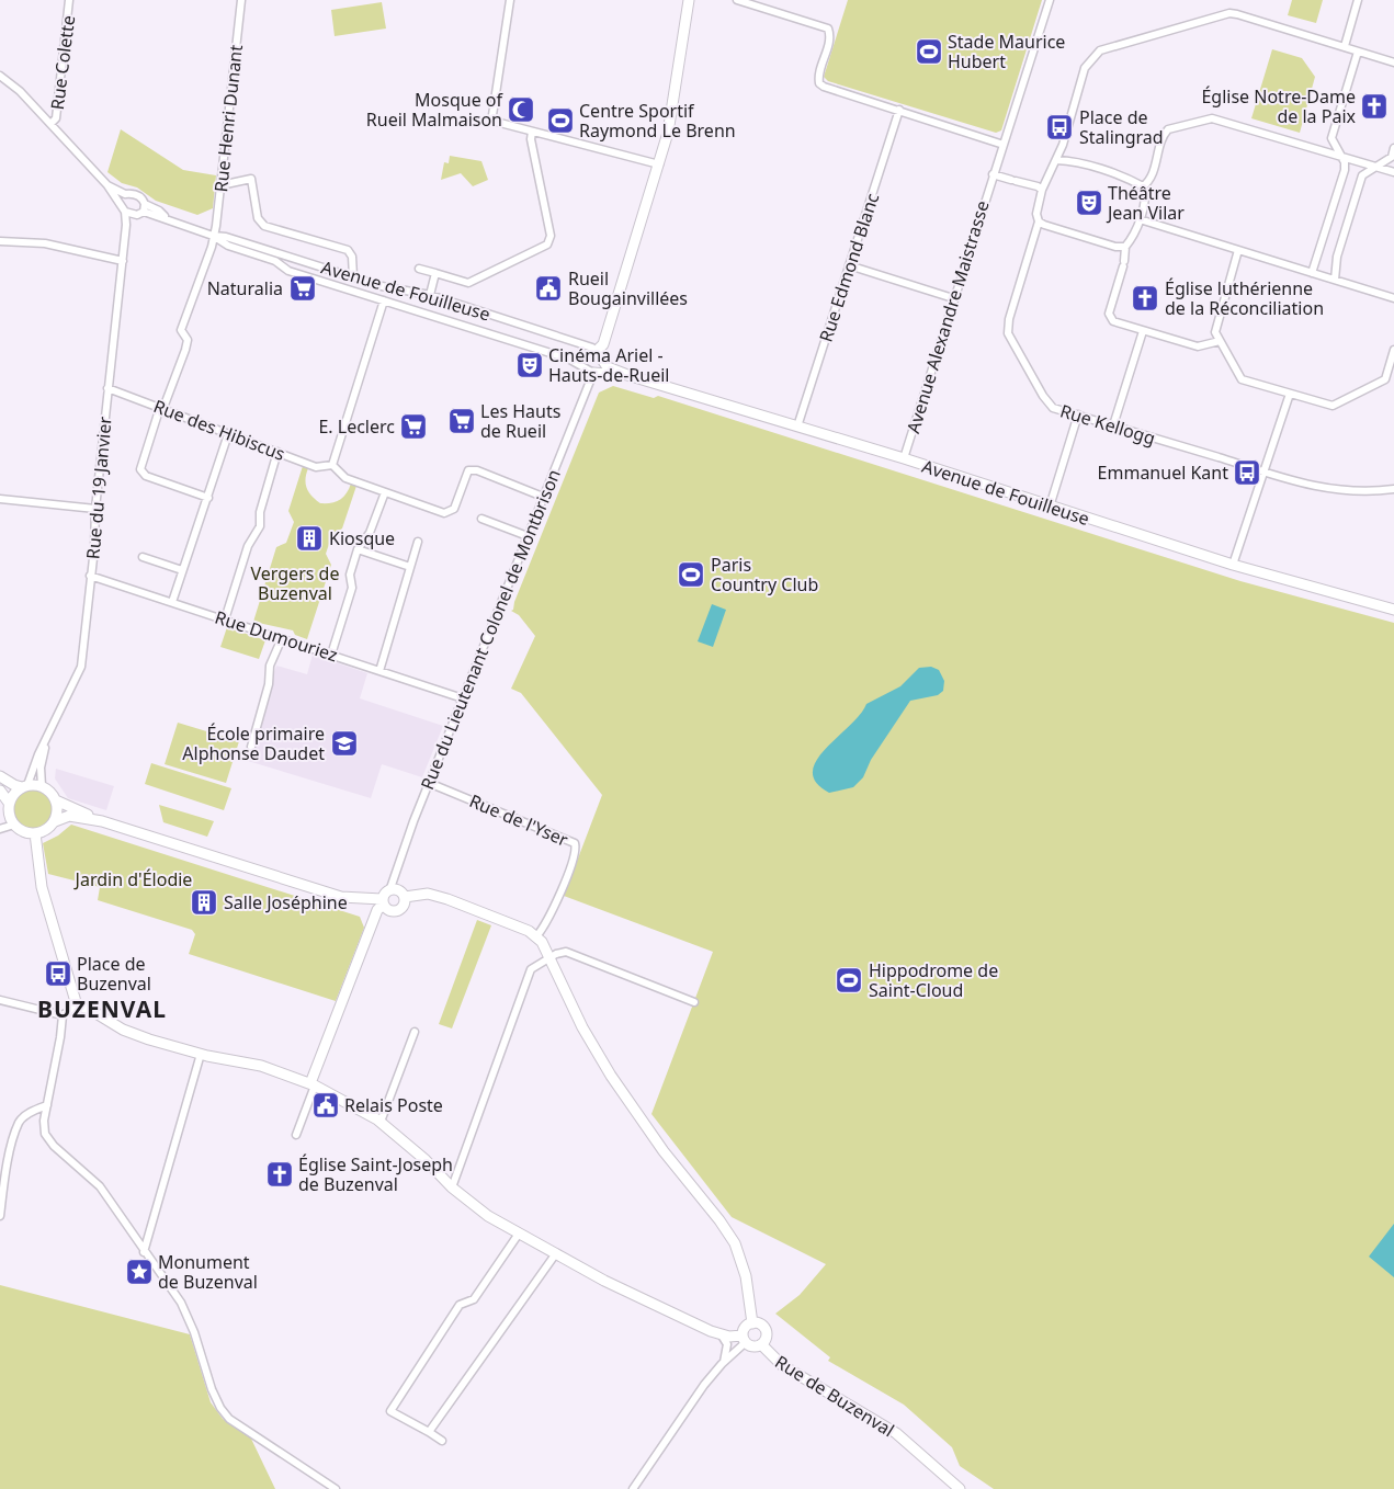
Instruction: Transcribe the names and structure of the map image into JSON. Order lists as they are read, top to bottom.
{
  "streets": {
    "street": [
      "Rue Colette",
      "Rue Henri Dunant",
      "Rue Edmond Blanc",
      "Avenue de Fouilleuse",
      "Avenue Alexandre Maistrasse",
      "Rue Kellogg",
      "Rue des Hibiscus",
      "Rue du 19 Janvier",
      "Rue du Lieutenant Colonel de Montbrison",
      "Rue Dumouriez",
      "Rue de l'Yser",
      "Rue de Buzenval"
    ]
  },
  "crossings": [
    ["Rue Colette", "Rue du 19 Janvier"],
    ["Rue Henri Dunant", "Avenue de Fouilleuse"],
    ["Rue Henri Dunant", "Rue des Hibiscus"],
    ["Rue Edmond Blanc", "Avenue de Fouilleuse"],
    ["Avenue de Fouilleuse", "Avenue Alexandre Maistrasse"],
    ["Avenue de Fouilleuse", "Rue du 19 Janvier"],
    ["Avenue de Fouilleuse", "Rue du Lieutenant Colonel de Montbrison"],
    ["Rue des Hibiscus", "Rue du 19 Janvier"],
    ["Rue du 19 Janvier", "Rue Dumouriez"],
    ["Rue du Lieutenant Colonel de Montbrison", "Rue Dumouriez"],
    ["Rue du Lieutenant Colonel de Montbrison", "Rue de l'Yser"]
  ],
  "districts": ["BUZENVAL"],
  "parks": ["Vergers de Buzenval", "Jardin d'Élodie"],
  "places": {
    "sports": [
      "Stade Maurice Hubert",
      "Centre Sportif Raymond Le Brenn",
      "Paris Country Club",
      "Hippodrome de Saint-Cloud"
    ],
    "church": ["Église Notre-Dame de la Paix", "Église luthérienne de la Réconciliation", "Église Saint-Joseph de Buzenval"],
    "mosque": ["Mosque of Rueil Malmaison"],
    "bus stop": ["Place de Stalingrad", "Emmanuel Kant", "Place de Buzenval"],
    "theatre": ["Théâtre Jean Vilar", "Cinéma Ariel - Hauts-de-Rueil"],
    "supermarket": ["Naturalia", "Les Hauts de Rueil", "E. Leclerc"],
    "public building": ["Rueil Bougainvillées", "Relais Poste"],
    "building": ["Kiosque", "Salle Joséphine"],
    "school or university": ["École primaire Alphonse Daudet"],
    "place": ["Monument de Buzenval"]
  }
}
